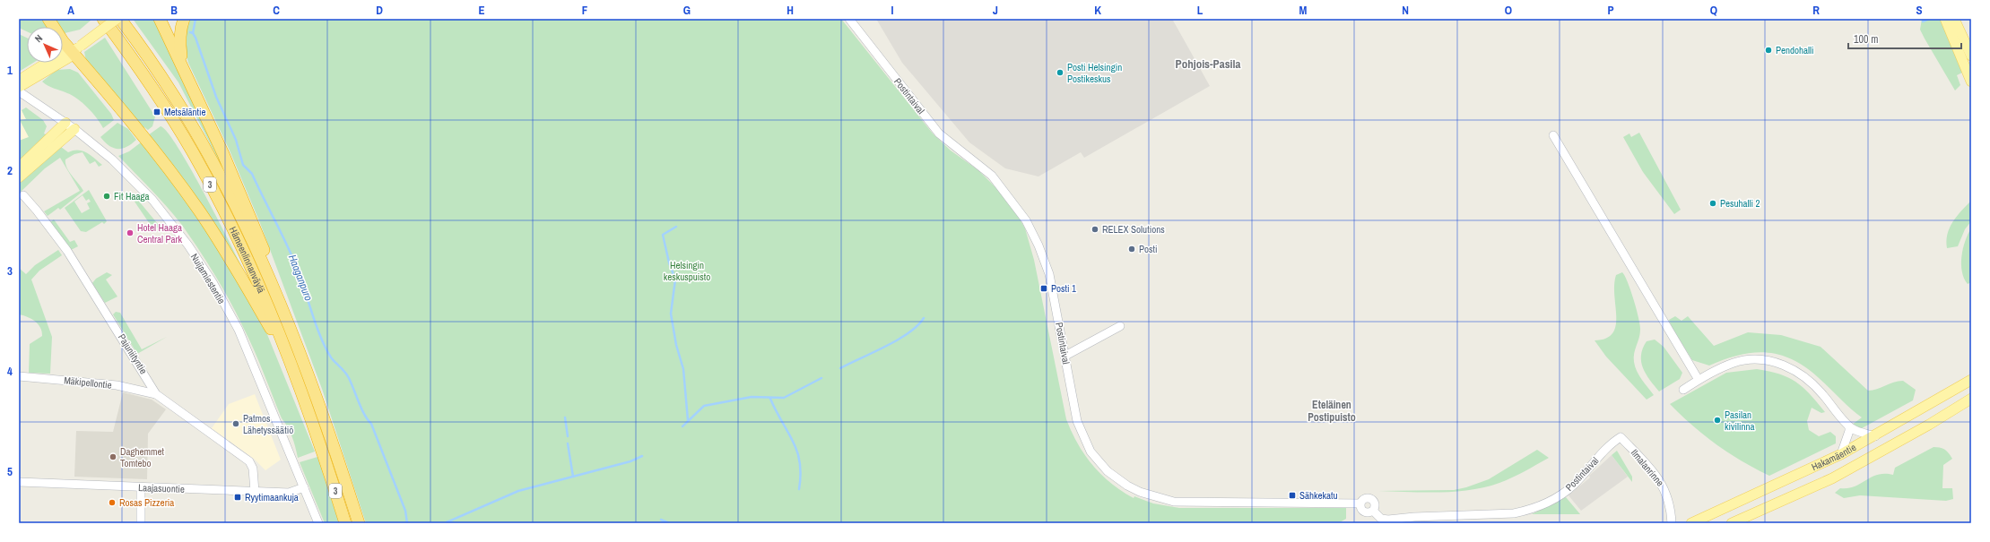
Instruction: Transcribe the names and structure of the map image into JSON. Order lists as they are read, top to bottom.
{
  "streets": {
    "highway": ["3", "Hämeenlinnanväylä"],
    "main road": ["Hakamäentie"],
    "street": [
      "Postintaival",
      "Nuijamiestentie",
      "Pajuniityntie",
      "Mäkipellontie",
      "Ilmalanrinne",
      "Laajasuontie"
    ]
  },
  "crossings": [
    ["Postintaival", "Ilmalanrinne"],
    ["Nuijamiestentie", "Laajasuontie"],
    ["Pajuniityntie", "Mäkipellontie"],
    ["Pajuniityntie", "Laajasuontie"]
  ],
  "districts": ["Pohjois-Pasila", "Eteläinen Postipuisto"],
  "water": ["Haaganpuro"],
  "parks": ["Helsingin keskuspuisto"],
  "places": {
    "other": [
      "Pendohalli",
      "Posti Helsingin Postikeskus",
      "Fit Haaga",
      "Pesuhalli 2",
      "RELEX Solutions",
      "Hotel Haaga Central Park",
      "Posti",
      "Pasilan kivilinna",
      "Patmos Lähetyssäätiö",
      "Daghemmet Tomtebo",
      "Rosas Pizzeria"
    ],
    "transit": [
      "Metsäläntie",
      "Posti 1",
      "Sähkekatu",
      "Ryytimaankuja"
    ]
  },
  "scale_bar": "100 m",
  "north": "top left",
  "grid": {
    "columns": [
      "A",
      "B",
      "C",
      "D",
      "E",
      "F",
      "G",
      "H",
      "I",
      "J",
      "K",
      "L",
      "M",
      "N",
      "O",
      "P",
      "Q",
      "R",
      "S"
    ],
    "rows": [
      "1",
      "2",
      "3",
      "4",
      "5"
    ]
  }
}
